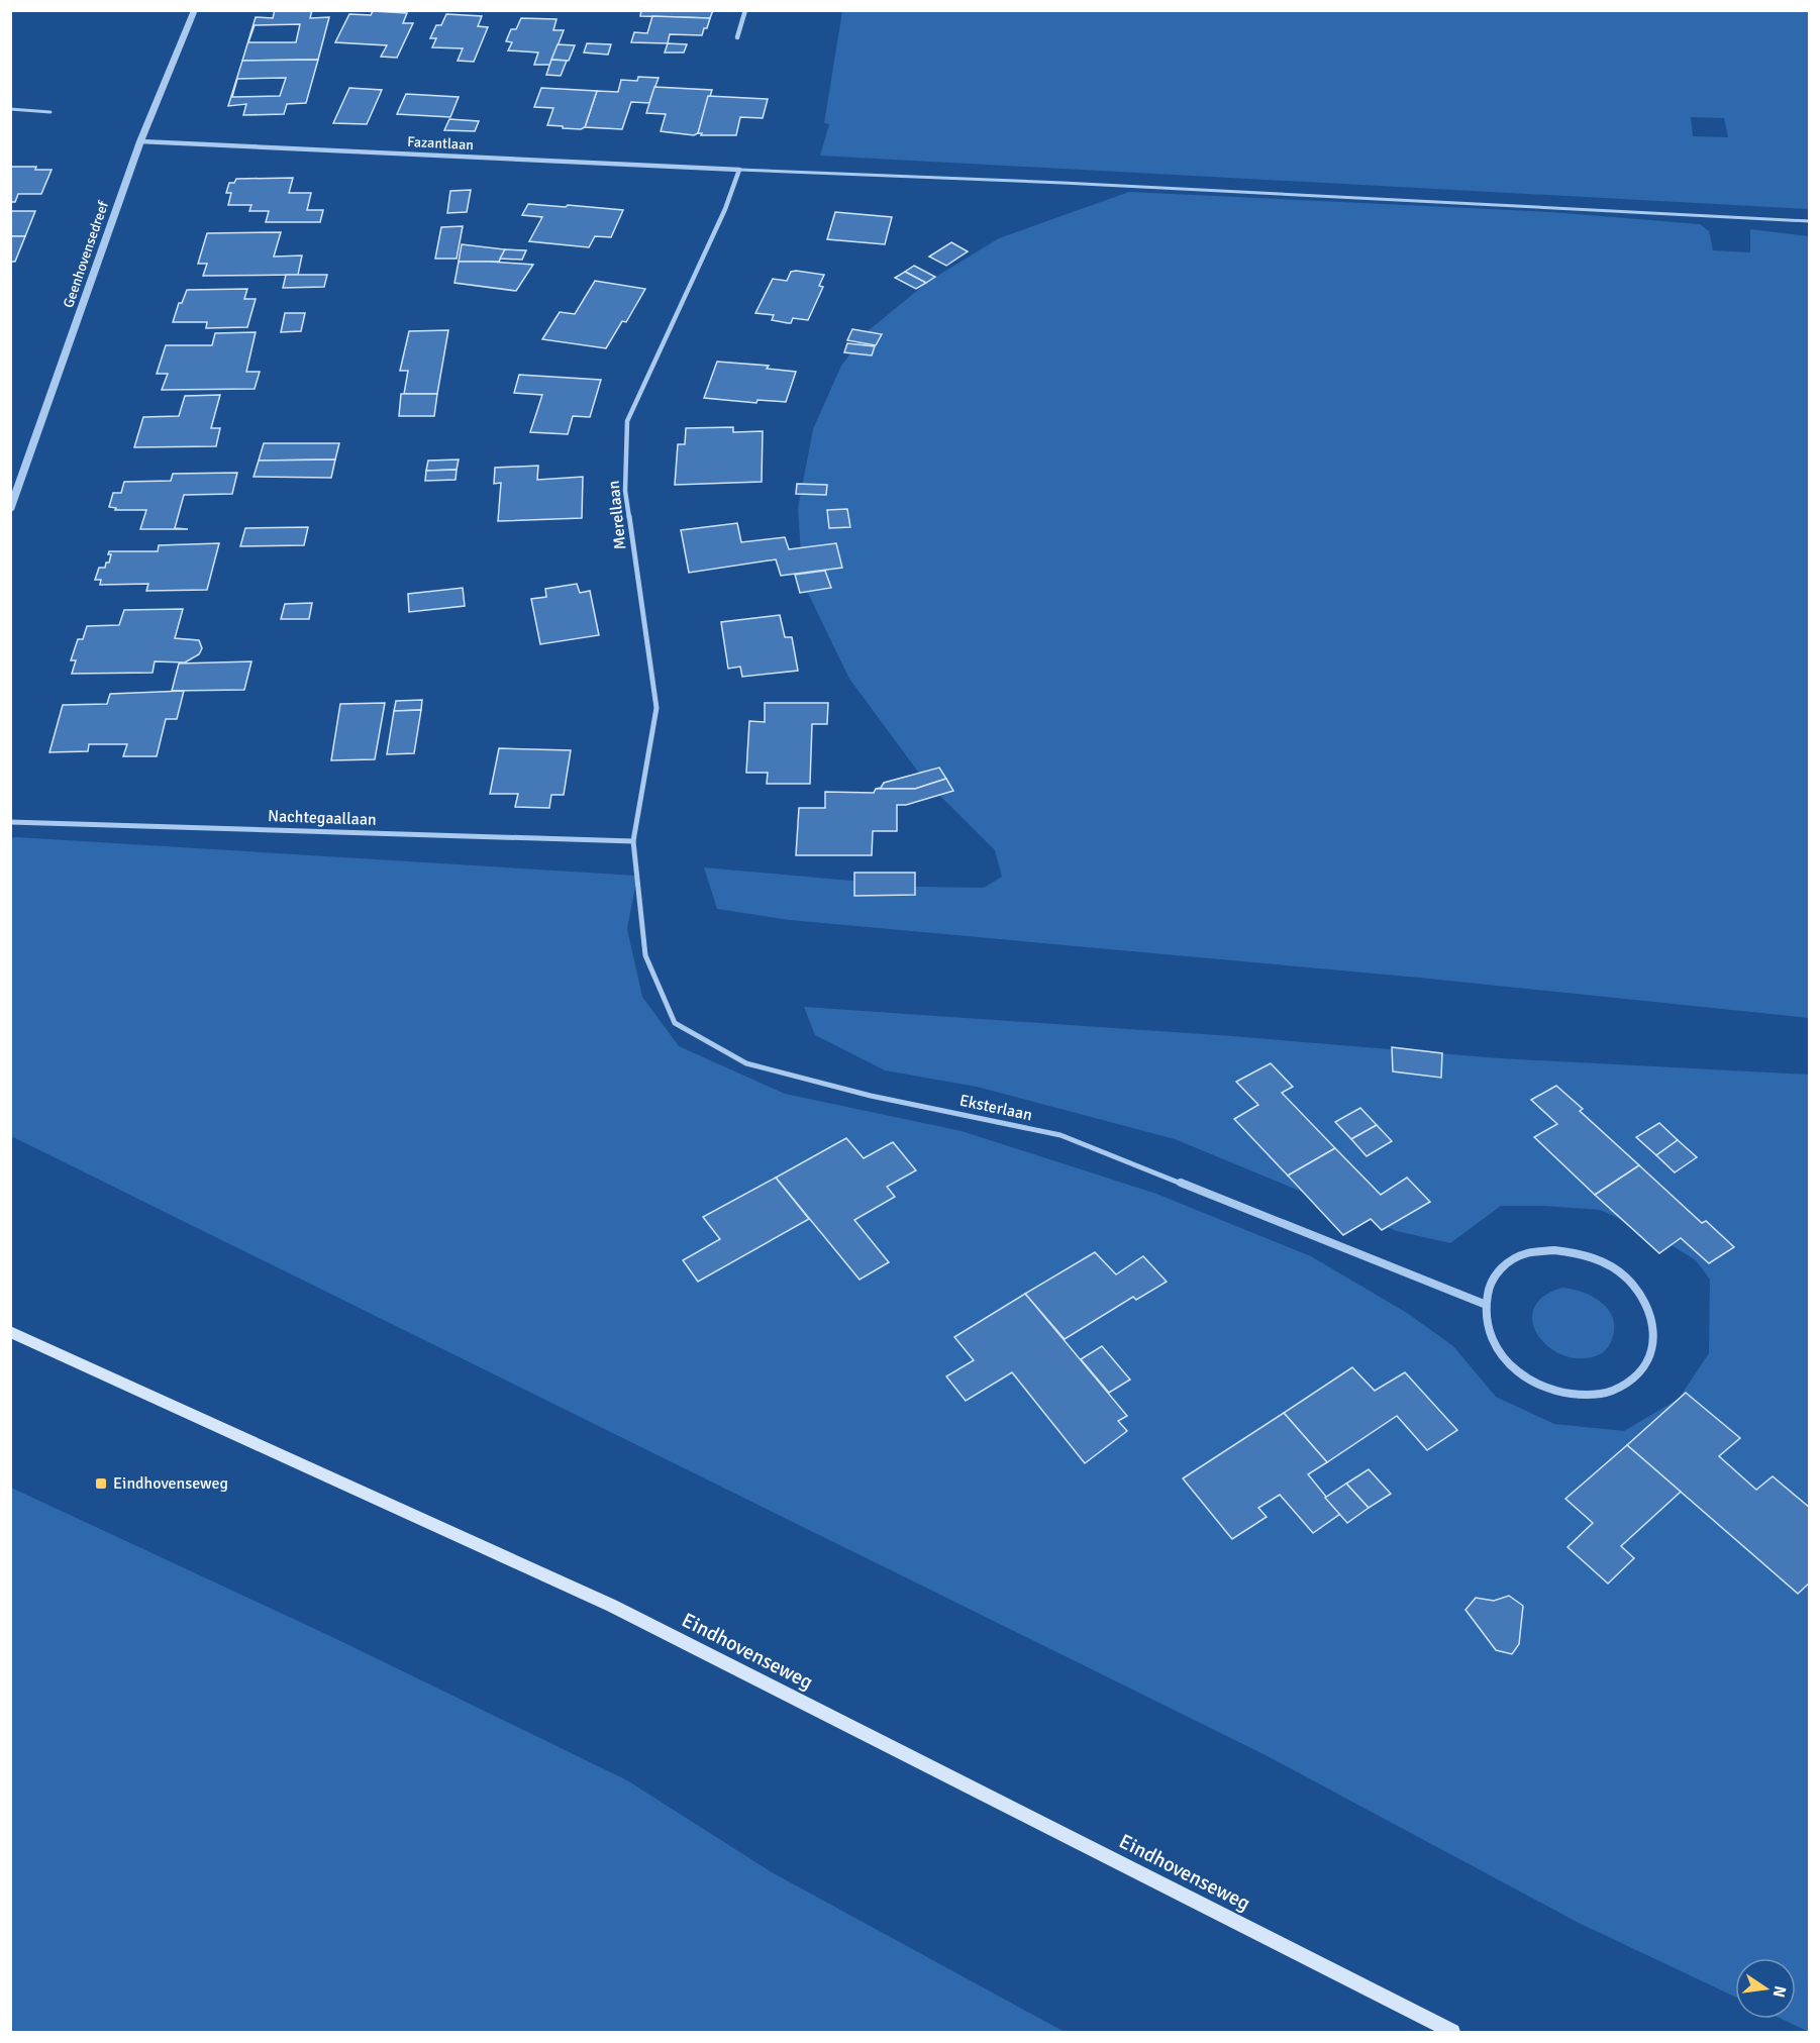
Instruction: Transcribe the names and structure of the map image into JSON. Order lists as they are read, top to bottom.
{
  "streets": {
    "main road": ["Eindhovenseweg"],
    "street": [
      "Fazantlaan",
      "Geenhovensedreef",
      "Merellaan",
      "Nachtegaallaan",
      "Eksterlaan"
    ]
  },
  "crossings": [
    ["Fazantlaan", "Geenhovensedreef"],
    ["Fazantlaan", "Merellaan"],
    ["Merellaan", "Nachtegaallaan"],
    ["Merellaan", "Eksterlaan"],
    ["Nachtegaallaan", "Eksterlaan"]
  ],
  "places": {
    "transit": ["Eindhovenseweg"]
  },
  "north": "right"
}
